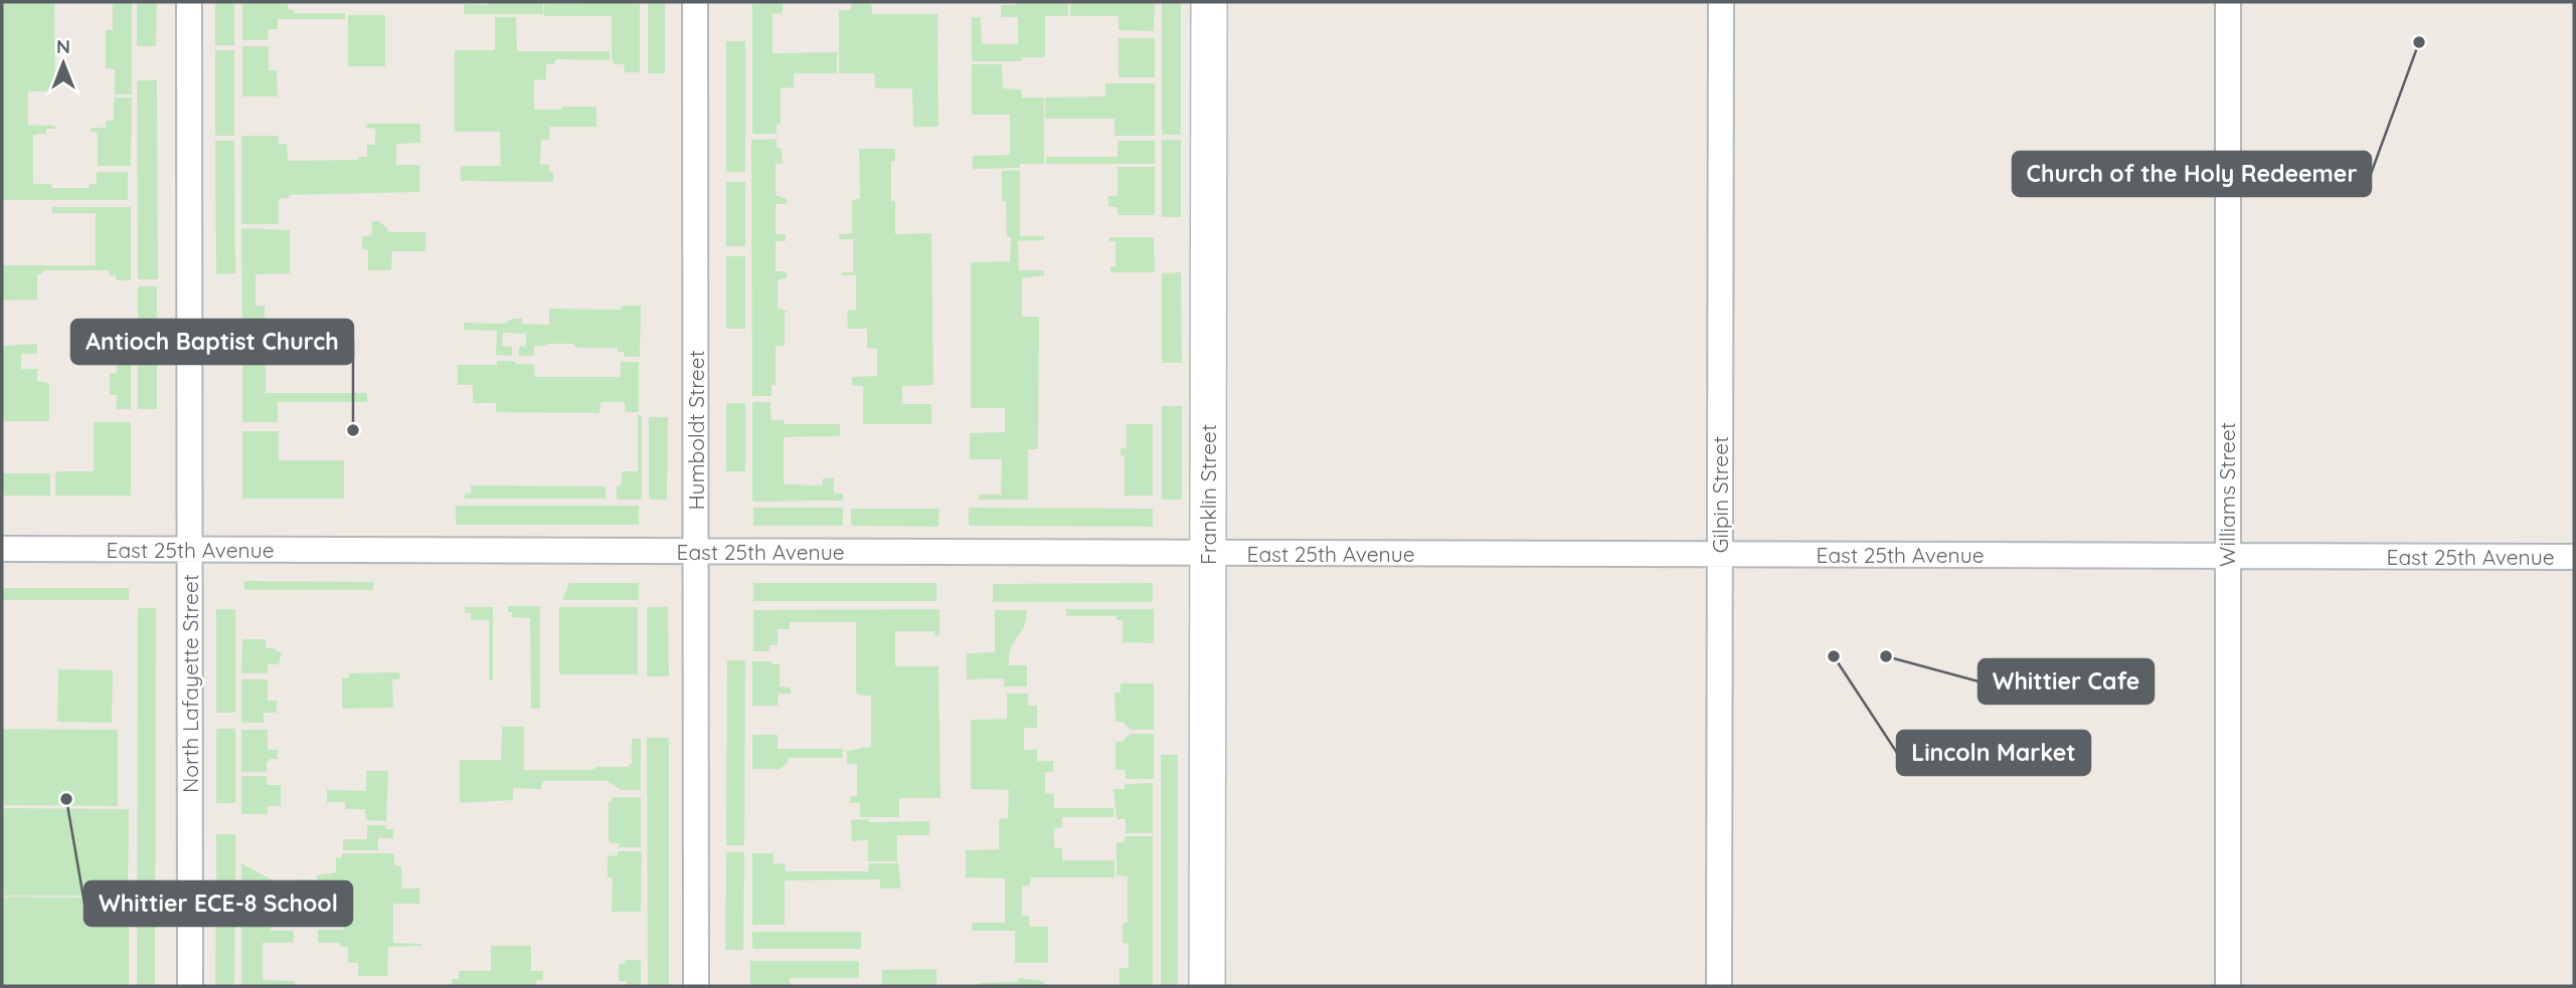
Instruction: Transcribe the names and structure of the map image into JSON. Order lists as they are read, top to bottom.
{
  "streets": {
    "street": [
      "Humboldt Street",
      "Franklin Street",
      "Gilpin Street",
      "Williams Street",
      "East 25th Avenue",
      "North Lafayette Street"
    ]
  },
  "crossings": [
    ["Humboldt Street", "East 25th Avenue"],
    ["Franklin Street", "East 25th Avenue"],
    ["Gilpin Street", "East 25th Avenue"],
    ["Williams Street", "East 25th Avenue"],
    ["East 25th Avenue", "North Lafayette Street"]
  ],
  "places": [
    "Church of the Holy Redeemer",
    "Antioch Baptist Church",
    "Lincoln Market",
    "Whittier Cafe",
    "Whittier ECE-8 School"
  ],
  "north": "top"
}
